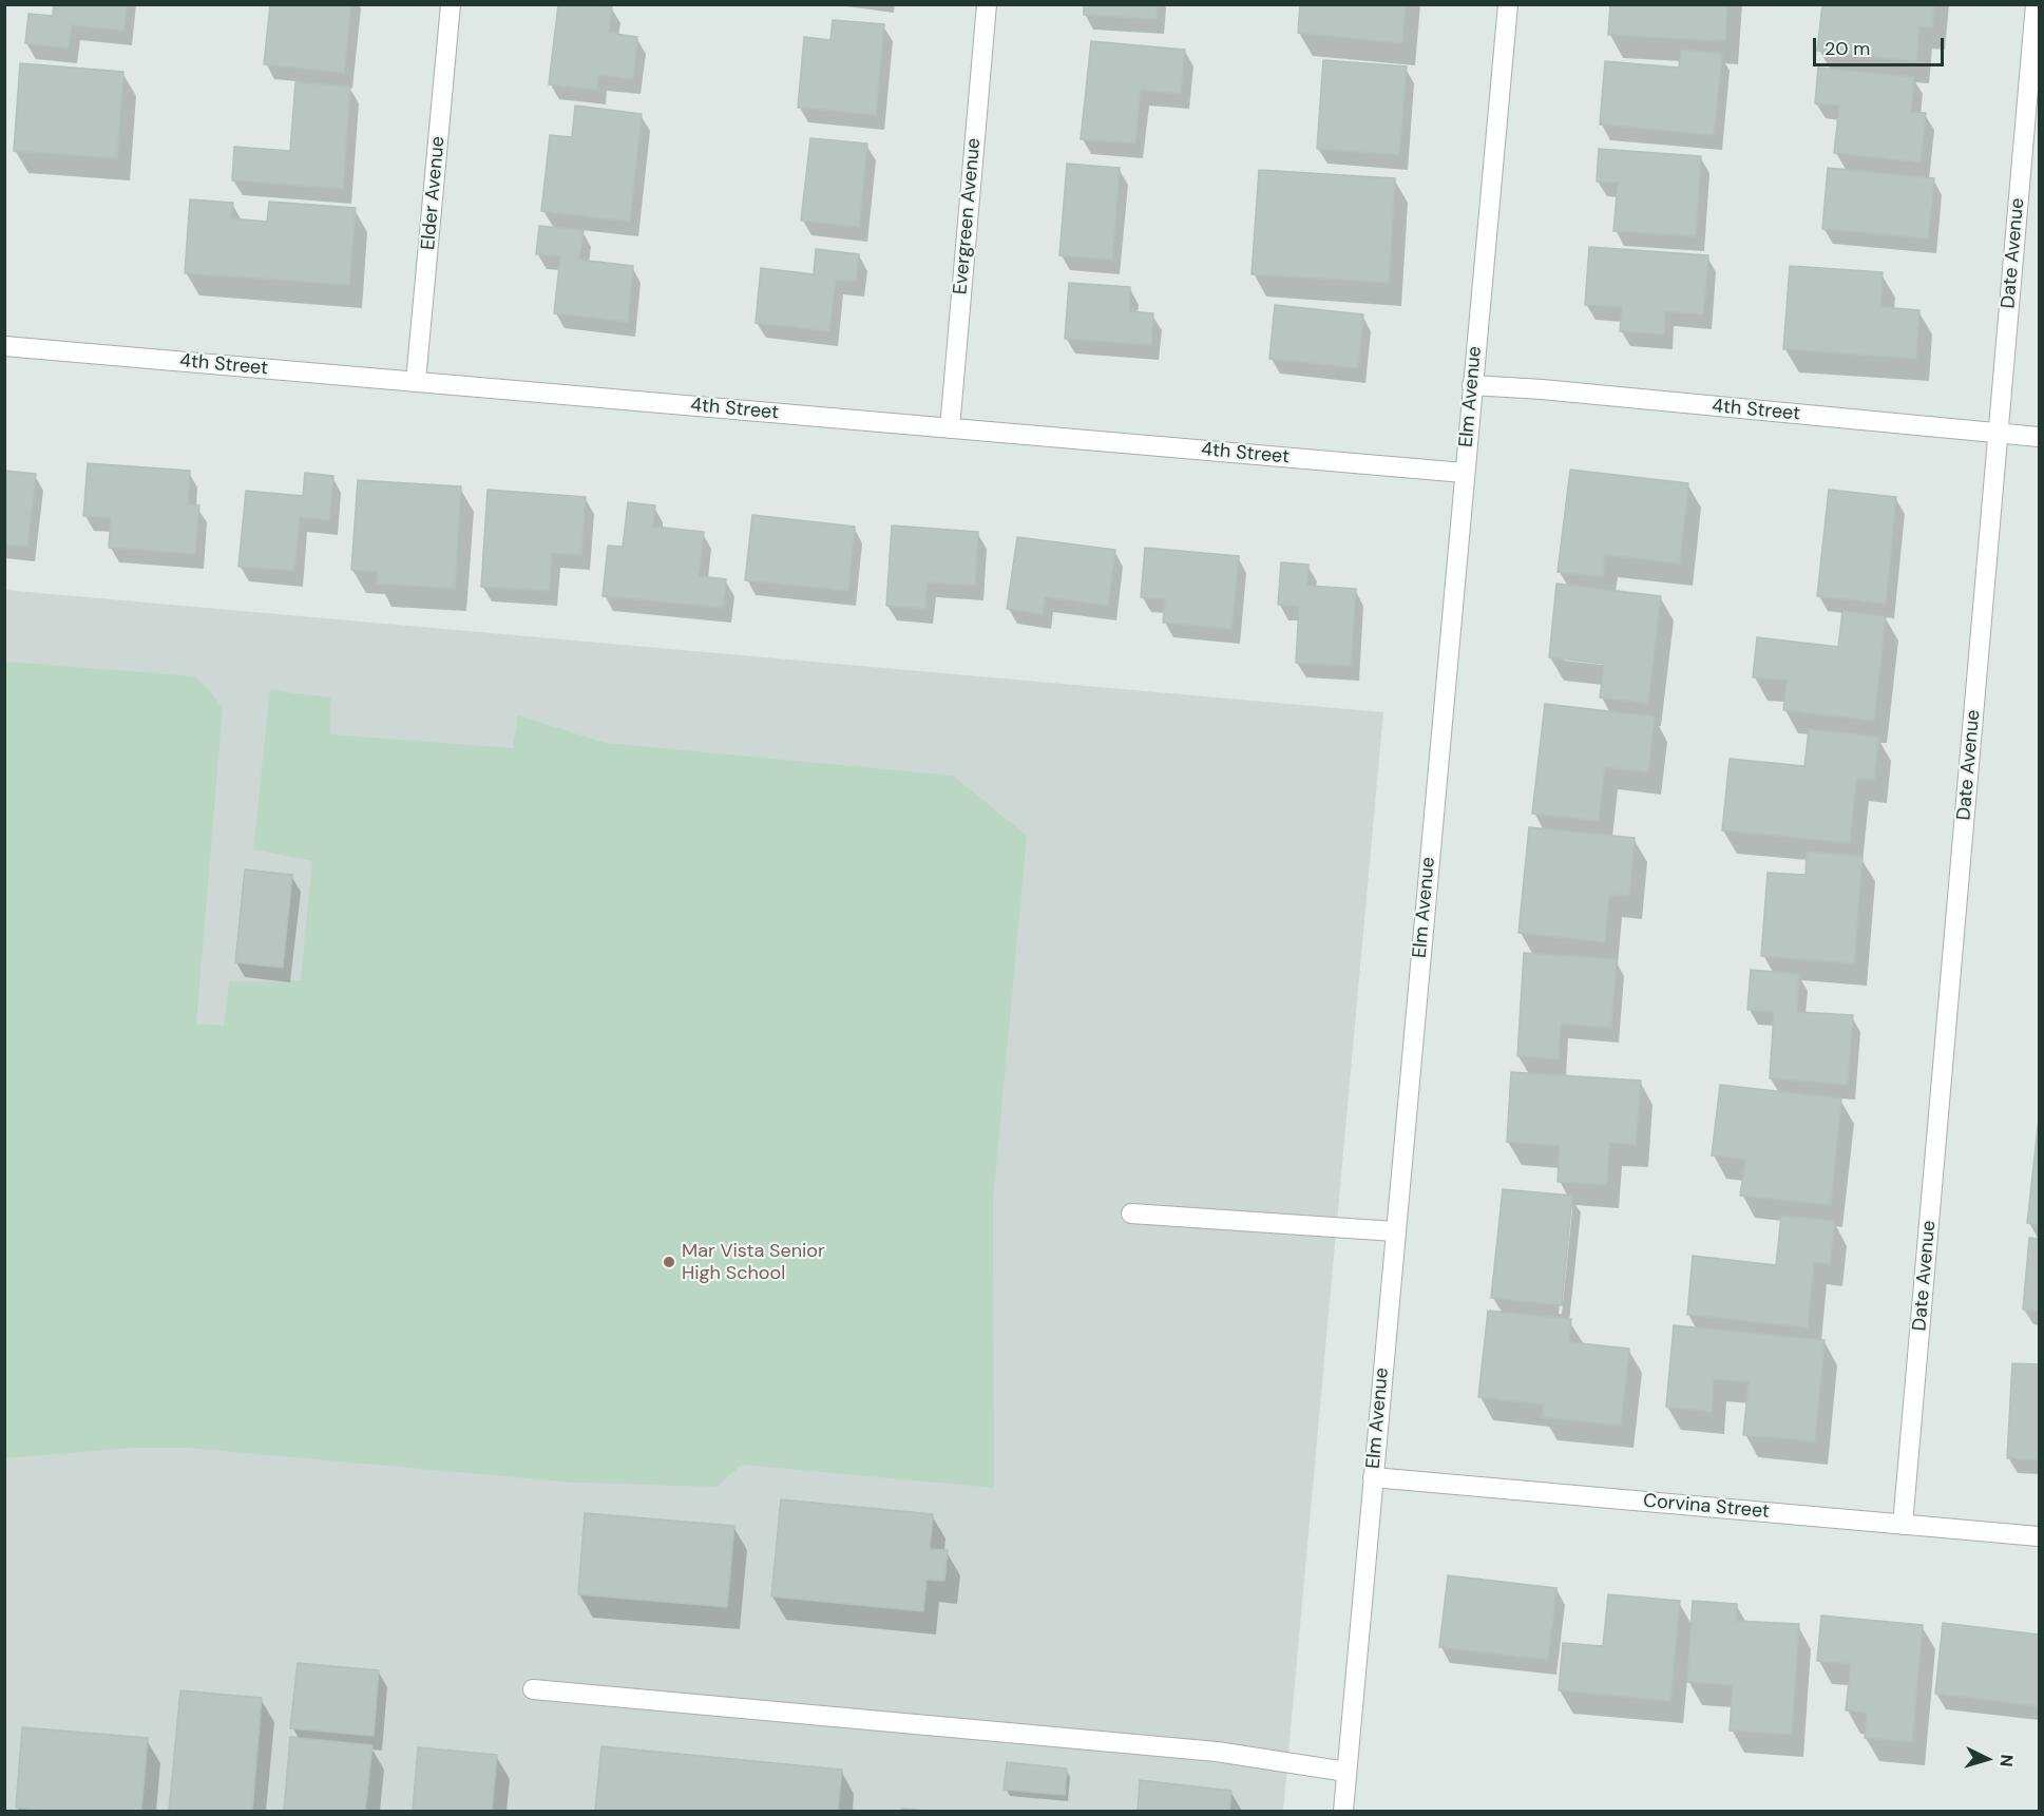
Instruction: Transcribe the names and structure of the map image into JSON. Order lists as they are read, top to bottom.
{
  "streets": {
    "street": [
      "Elder Avenue",
      "Evergreen Avenue",
      "Date Avenue",
      "4th Street",
      "Elm Avenue",
      "Corvina Street"
    ]
  },
  "crossings": [
    ["Elder Avenue", "4th Street"],
    ["Evergreen Avenue", "4th Street"],
    ["Date Avenue", "4th Street"],
    ["Date Avenue", "Corvina Street"],
    ["4th Street", "Elm Avenue"],
    ["Elm Avenue", "Corvina Street"]
  ],
  "places": ["Mar Vista Senior High School"],
  "scale_bar": "20 m",
  "north": "right"
}
